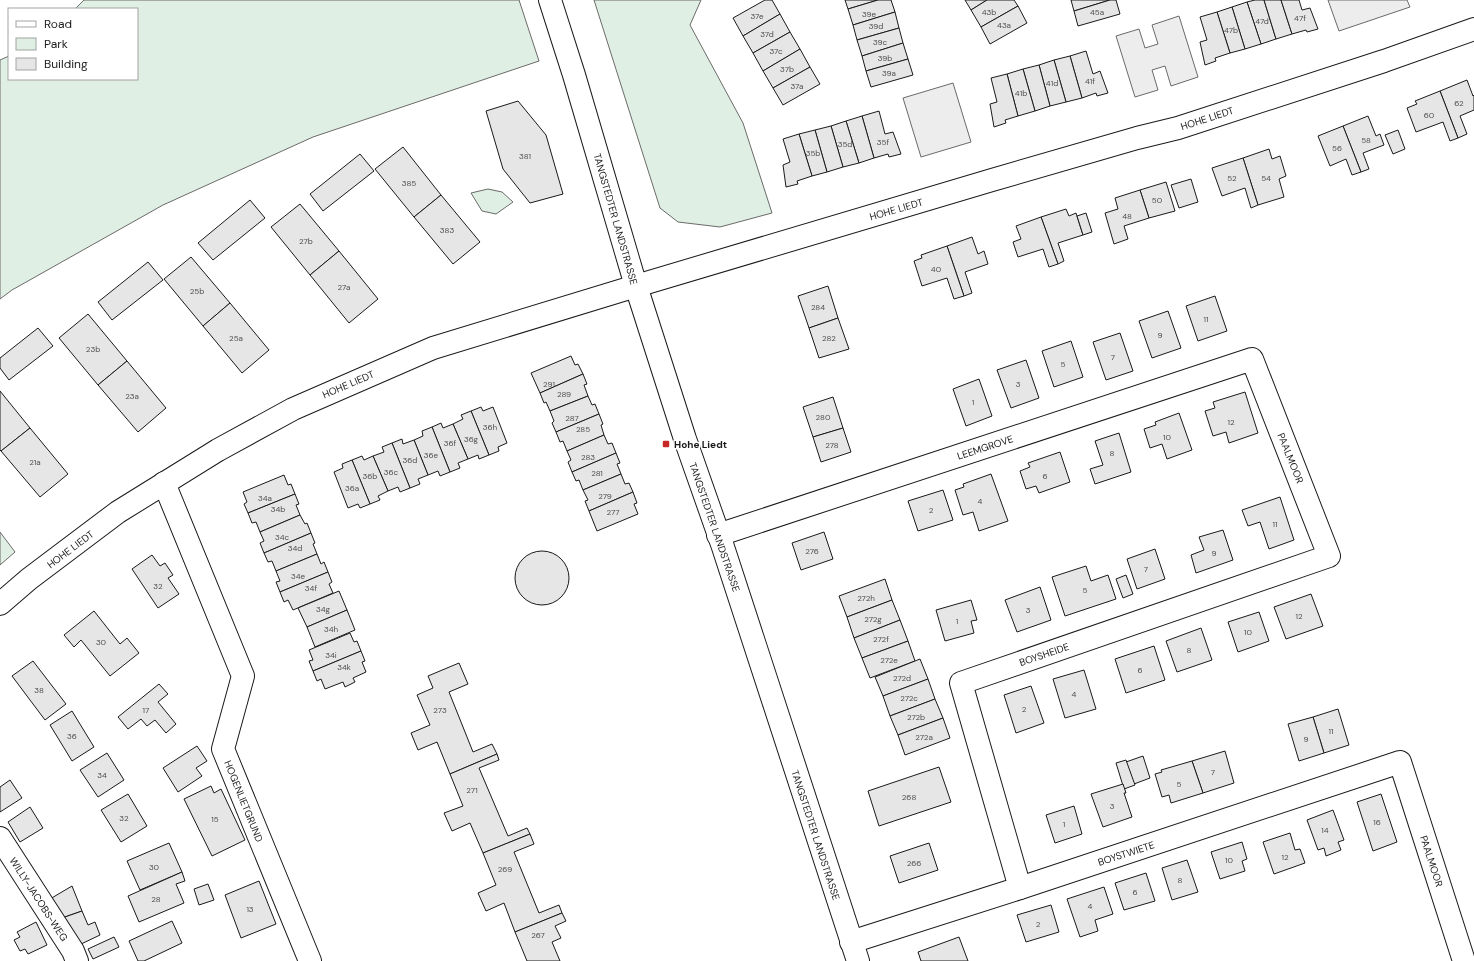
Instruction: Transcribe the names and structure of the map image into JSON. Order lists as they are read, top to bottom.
{
  "streets": {
    "street": [
      "HOHE LIEDT",
      "TANGSTEDTER LANDSTRASSE",
      "LEEMGROVE",
      "PAALMOOR",
      "BOYSHEIDE",
      "HOGENLIETGRUND",
      "BOYSTWIETE",
      "WILLY-JACOBS-WEG"
    ]
  },
  "crossings": [
    ["HOHE LIEDT", "TANGSTEDTER LANDSTRASSE"],
    ["HOHE LIEDT", "HOGENLIETGRUND"],
    ["TANGSTEDTER LANDSTRASSE", "LEEMGROVE"],
    ["TANGSTEDTER LANDSTRASSE", "BOYSTWIETE"],
    ["LEEMGROVE", "PAALMOOR"],
    ["PAALMOOR", "BOYSHEIDE"],
    ["PAALMOOR", "BOYSTWIETE"],
    ["BOYSHEIDE", "BOYSTWIETE"]
  ],
  "places": {
    "transit": ["Hohe Liedt"]
  },
  "house_numbers": [
    "43b",
    "45a",
    "39e",
    "37e",
    "47f",
    "47d",
    "43a",
    "39d",
    "47b",
    "37d",
    "39c",
    "37c",
    "39b",
    "37b",
    "39a",
    "41f",
    "41d",
    "37a",
    "41b",
    "62",
    "60",
    "58",
    "35f",
    "35d",
    "56",
    "35b",
    "381",
    "52",
    "54",
    "385",
    "50",
    "48",
    "383",
    "27b",
    "40",
    "27a",
    "25b",
    "284",
    "11",
    "9",
    "25a",
    "282",
    "23b",
    "7",
    "5",
    "291",
    "3",
    "289",
    "23a",
    "1",
    "280",
    "287",
    "12",
    "36h",
    "285",
    "10",
    "36g",
    "36f",
    "278",
    "8",
    "36e",
    "283",
    "36d",
    "21a",
    "36c",
    "281",
    "36b",
    "6",
    "36a",
    "279",
    "34a",
    "4",
    "34b",
    "2",
    "277",
    "11",
    "34c",
    "34d",
    "276",
    "9",
    "7",
    "34e",
    "32",
    "34f",
    "5",
    "272h",
    "34g",
    "3",
    "12",
    "272g",
    "1",
    "34h",
    "10",
    "272f",
    "30",
    "8",
    "34i",
    "272e",
    "34k",
    "6",
    "272d",
    "38",
    "4",
    "272c",
    "2",
    "17",
    "273",
    "272b",
    "11",
    "36",
    "272a",
    "9",
    "7",
    "34",
    "5",
    "271",
    "268",
    "3",
    "32",
    "15",
    "16",
    "1",
    "14",
    "12",
    "10",
    "266",
    "30",
    "269",
    "8",
    "6",
    "28",
    "4",
    "13",
    "2",
    "267"
  ],
  "legend": ["Road", "Park", "Building"]
}
